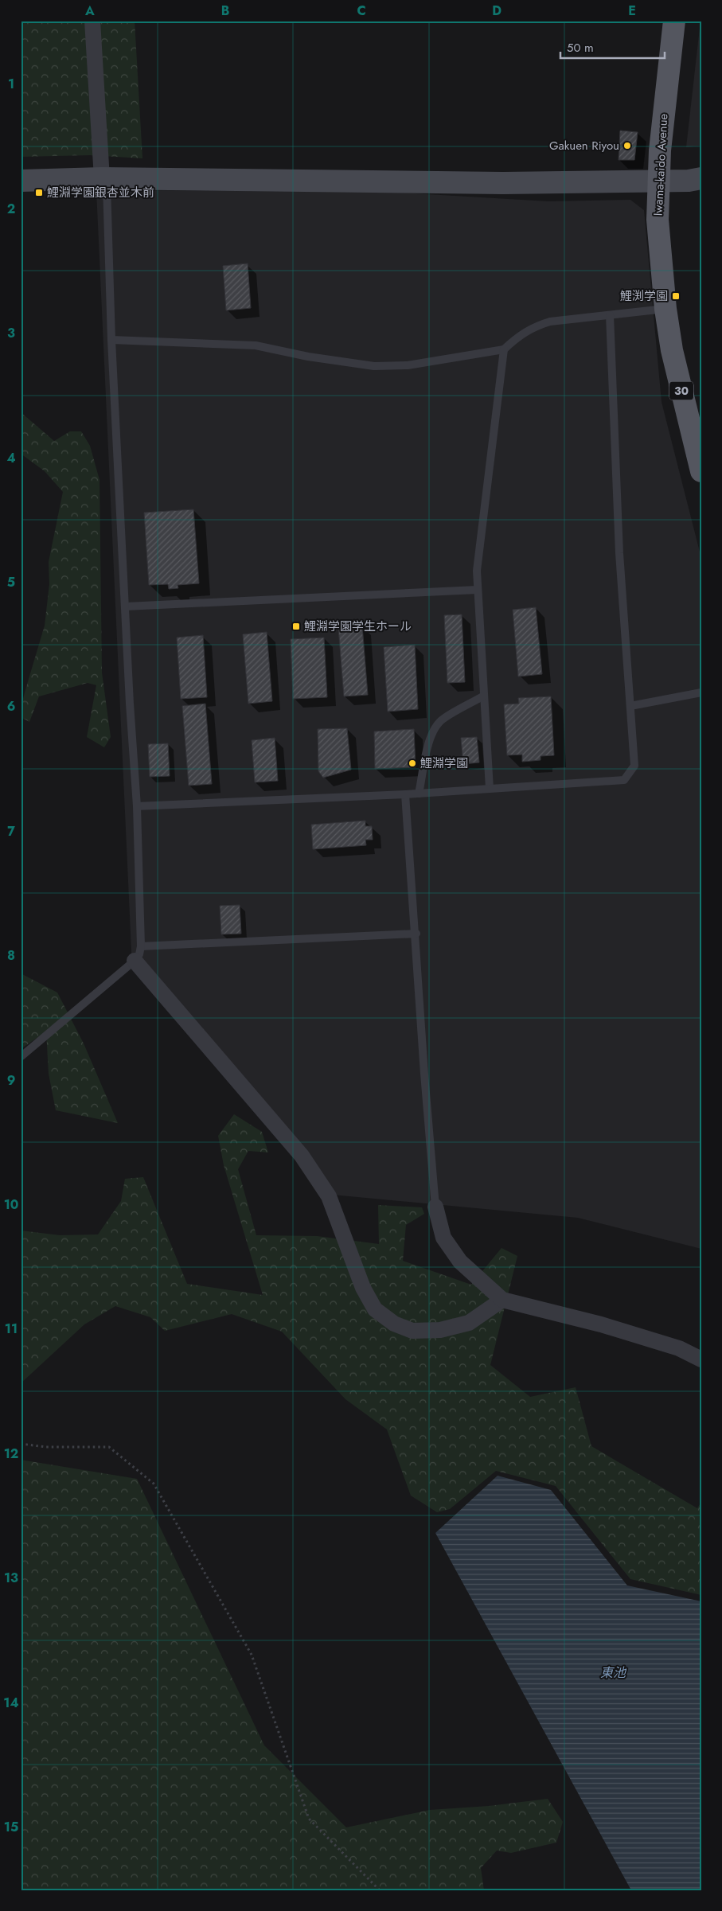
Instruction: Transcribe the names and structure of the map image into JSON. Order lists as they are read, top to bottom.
{
  "streets": {
    "main road": ["Iwama-kaido Avenue", "30"]
  },
  "water": ["東池"],
  "places": {
    "other": ["Gakuen Riyou", "鯉淵学園"],
    "transit": ["鯉淵学園銀杏並木前", "鯉渕学園", "鯉淵学園学生ホール"]
  },
  "scale_bar": "50 m",
  "grid": {
    "columns": [
      "A",
      "B",
      "C",
      "D",
      "E"
    ],
    "rows": [
      "1",
      "2",
      "3",
      "4",
      "5",
      "6",
      "7",
      "8",
      "9",
      "10",
      "11",
      "12",
      "13",
      "14",
      "15"
    ]
  }
}
